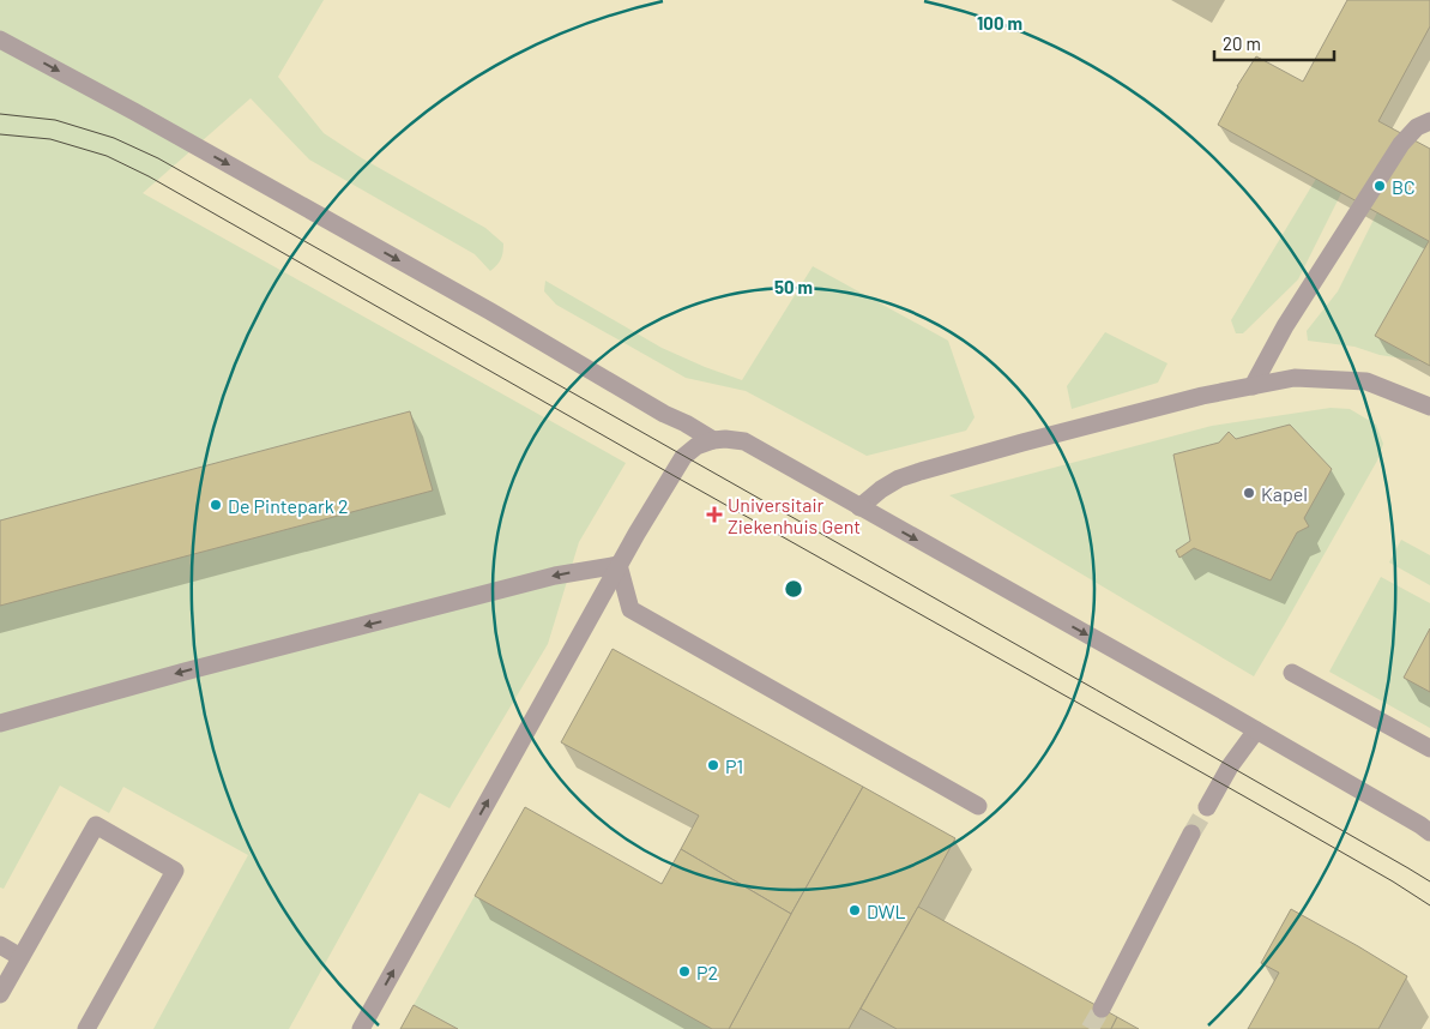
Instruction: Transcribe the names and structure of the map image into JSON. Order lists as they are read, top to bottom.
{
  "places": {
    "other": [
      "BC",
      "Kapel",
      "De Pintepark 2",
      "P1",
      "DWL",
      "P2"
    ],
    "health": ["Universitair Ziekenhuis Gent"]
  },
  "scale_bar": "20 m",
  "rings": ["100 m", "50 m"]
}
